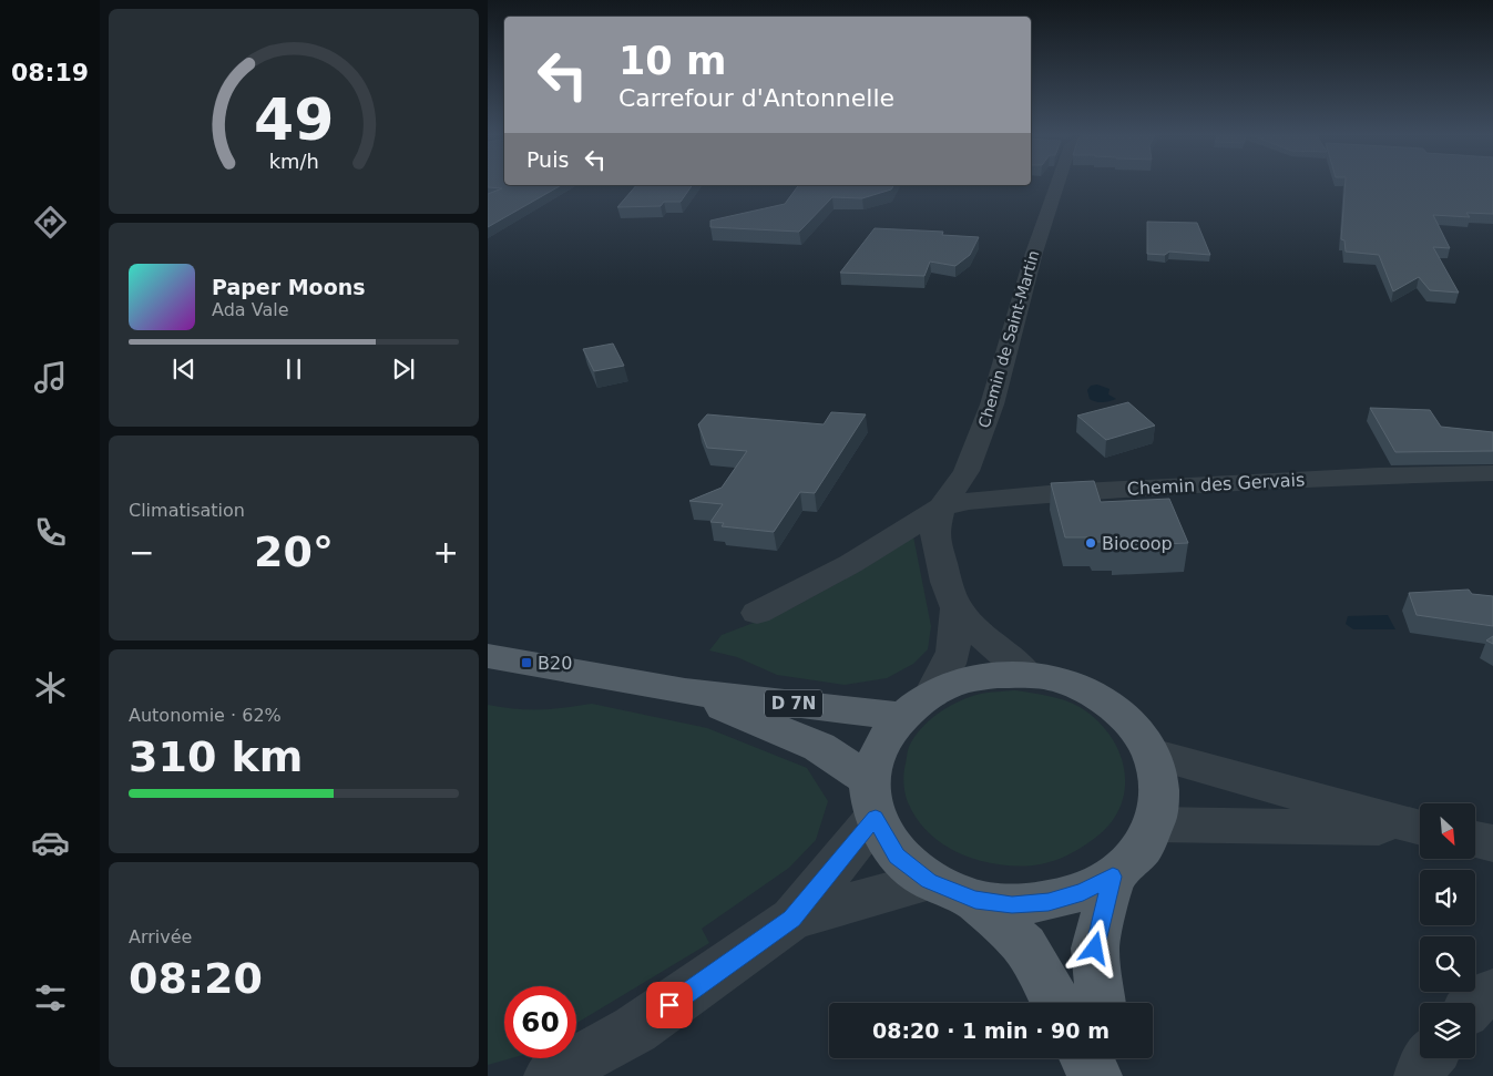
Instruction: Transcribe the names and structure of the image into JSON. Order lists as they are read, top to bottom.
{
  "streets": {
    "main road": ["D 7N"],
    "street": ["Chemin de Saint-Martin", "Chemin des Gervais"]
  },
  "crossings": [
    ["Chemin de Saint-Martin", "Chemin des Gervais"],
    ["Chemin de Saint-Martin", "D 7N"]
  ],
  "places": {
    "other": ["Biocoop"],
    "transit": ["B20"]
  },
  "north": "bottom right",
  "page": {
    "tabs": "08:19",
    "turn": ["10 m", "Carrefour d'Antonnelle"],
    "then": "Puis",
    "song": ["Paper Moons", "Ada Vale"],
    "tile": [
      "Climatisation",
      ["Autonomie · 62%", "310 km"],
      ["Arrivée", "08:20"]
    ],
    "heat": ["−", "20°", "+"],
    "limit": "60",
    "trip": "08:20 · 1 min · 90 m",
    "gauge": ["49", "km/h"]
  }
}
